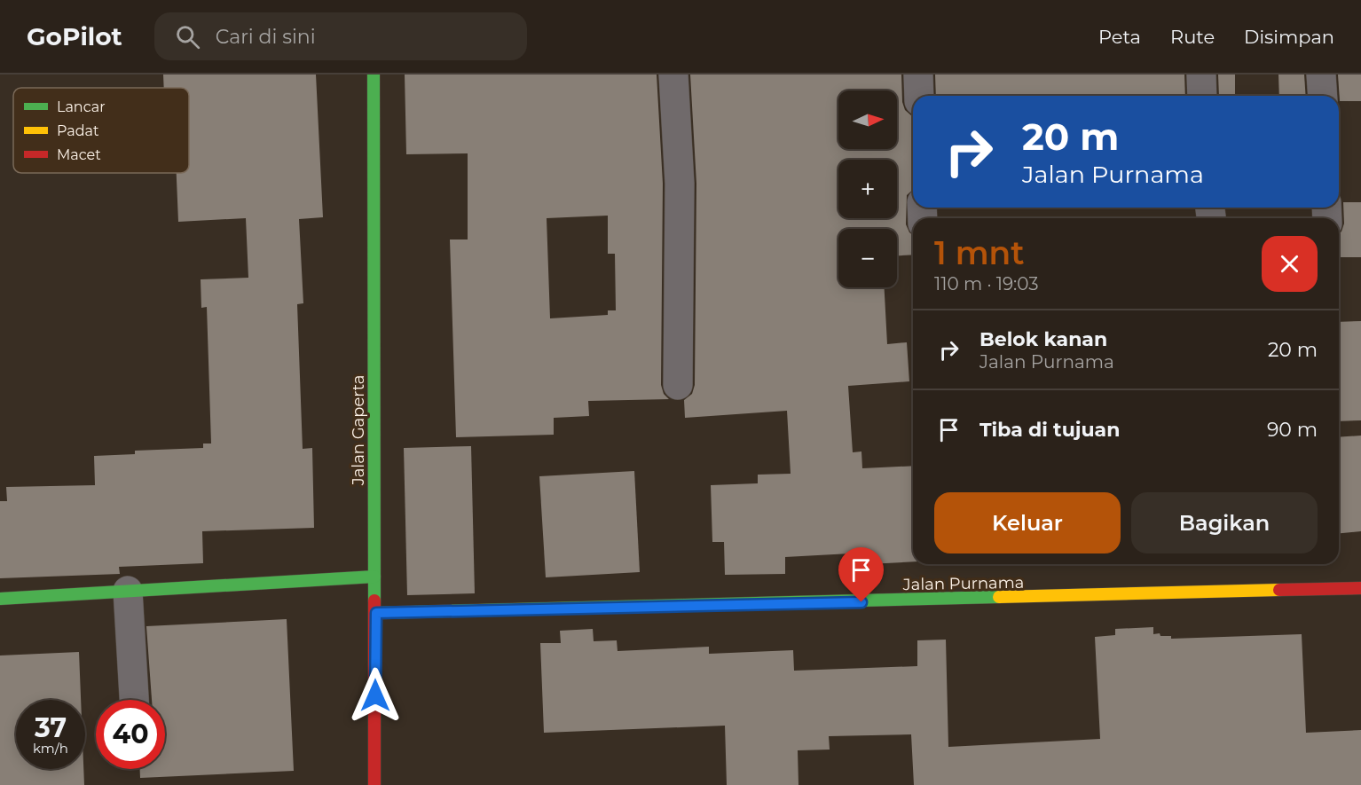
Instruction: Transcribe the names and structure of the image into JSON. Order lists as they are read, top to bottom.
{
  "streets": {
    "street": ["Jalan Gaperta", "Jalan Purnama"]
  },
  "crossings": [
    ["Jalan Gaperta", "Jalan Purnama"]
  ],
  "legend": ["Lancar", "Padat", "Macet"],
  "north": "right",
  "page": {
    "header": "GoPilot",
    "search": "Cari di sini",
    "nav": ["Peta", "Rute", "Disimpan"],
    "map_buttons": ["+", "−"],
    "turn": ["20 m", "Jalan Purnama"],
    "heading": ["1 mnt", "110 m · 19:03"],
    "list": [
      {
        "name": "Belok kanan",
        "note": "Jalan Purnama",
        "value": "20 m"
      },
      {
        "name": "Tiba di tujuan",
        "value": "90 m"
      }
    ],
    "buttons": ["Keluar", "Bagikan"],
    "speed": "37 km/h",
    "limit": "40"
  }
}
